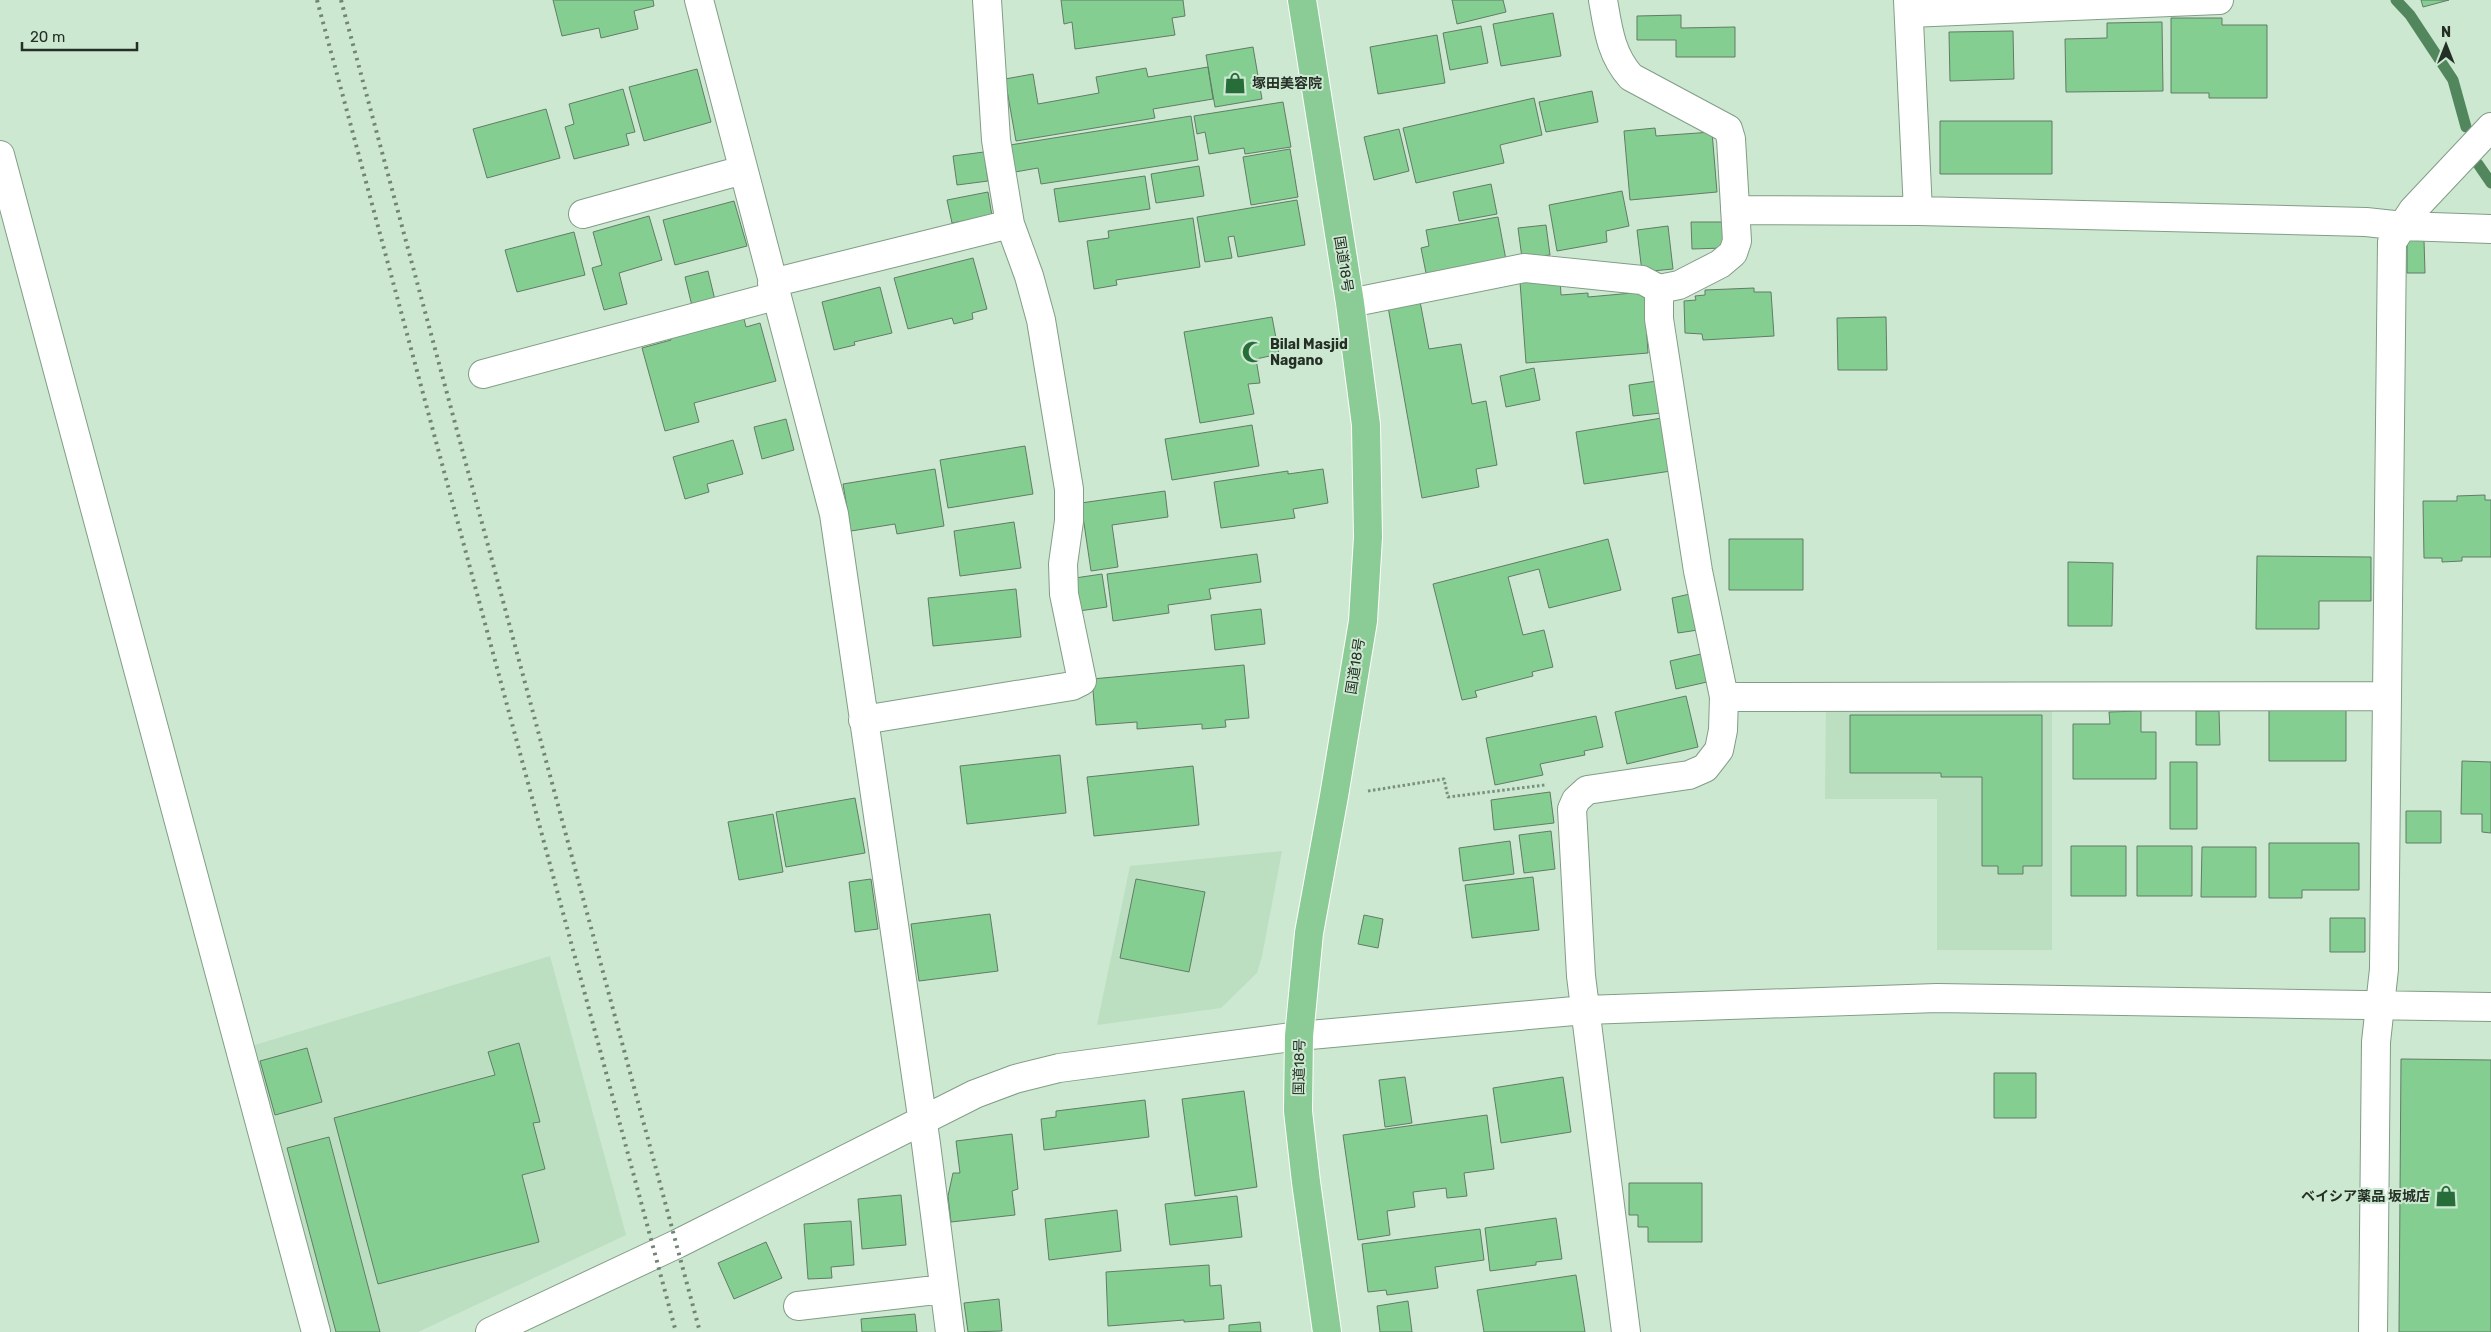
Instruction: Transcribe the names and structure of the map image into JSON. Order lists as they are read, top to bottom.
{
  "streets": {
    "highway": ["国道18号"]
  },
  "places": {
    "shop": ["塚田美容院", "ベイシア薬品 坂城店"],
    "mosque": ["Bilal Masjid Nagano"]
  },
  "scale_bar": "20 m",
  "north": "top"
}
